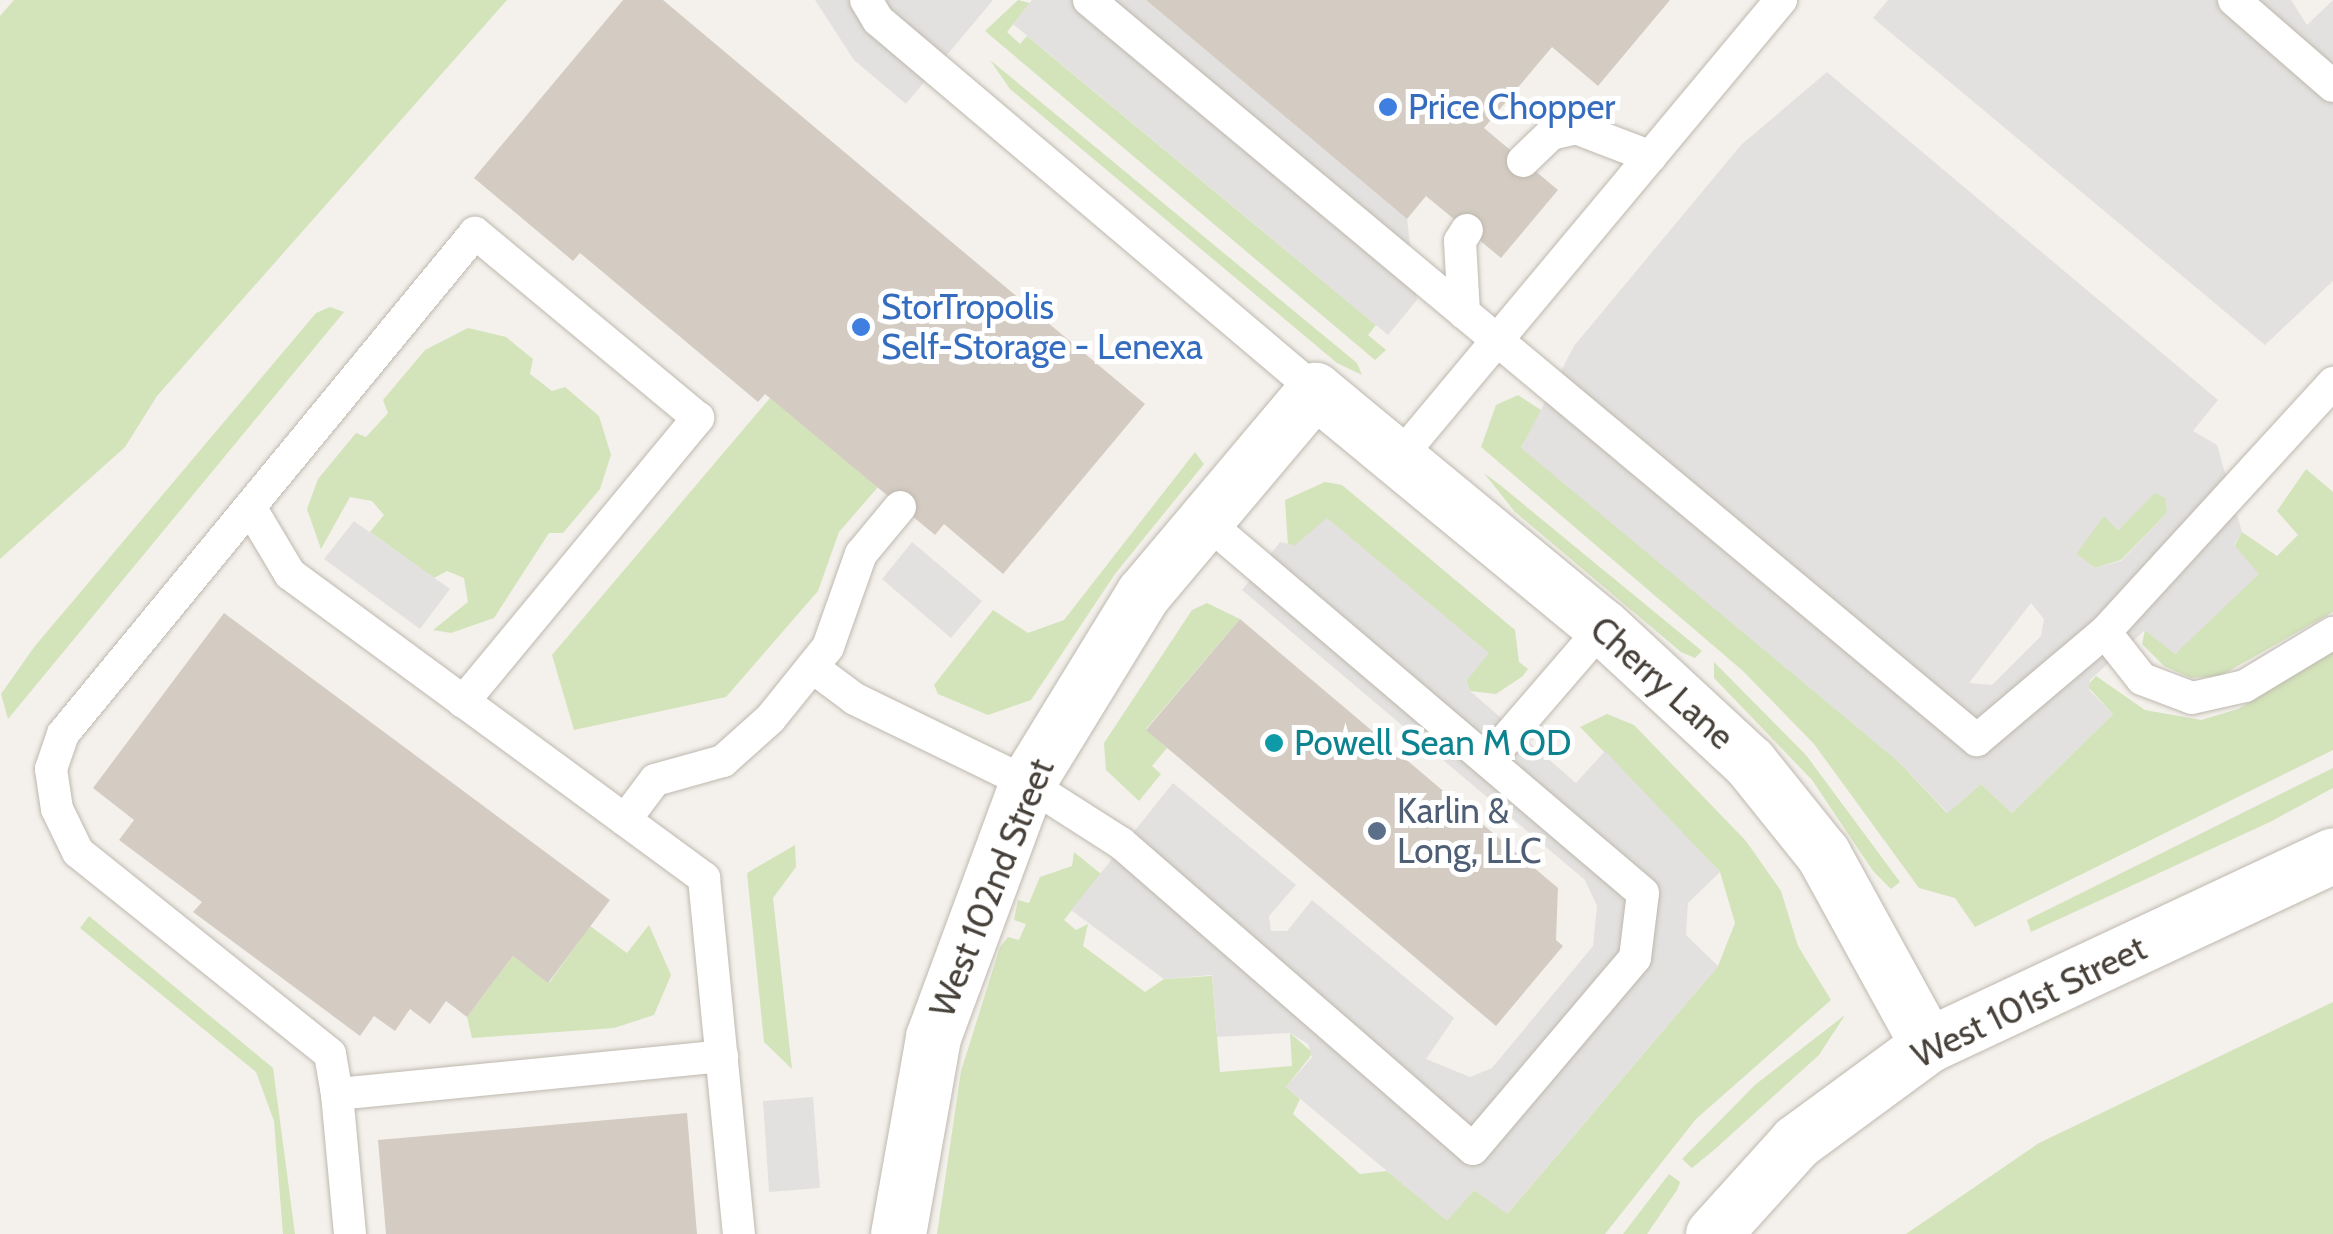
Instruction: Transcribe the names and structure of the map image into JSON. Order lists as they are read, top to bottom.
{
  "streets": {
    "street": ["Cherry Lane", "West 102nd Street", "West 101st Street"]
  },
  "crossings": [
    ["Cherry Lane", "West 102nd Street"],
    ["Cherry Lane", "West 101st Street"]
  ],
  "places": [
    "Price Chopper",
    "StorTropolis Self-Storage - Lenexa",
    "Powell Sean M OD",
    "Karlin & Long, LLC"
  ]
}
